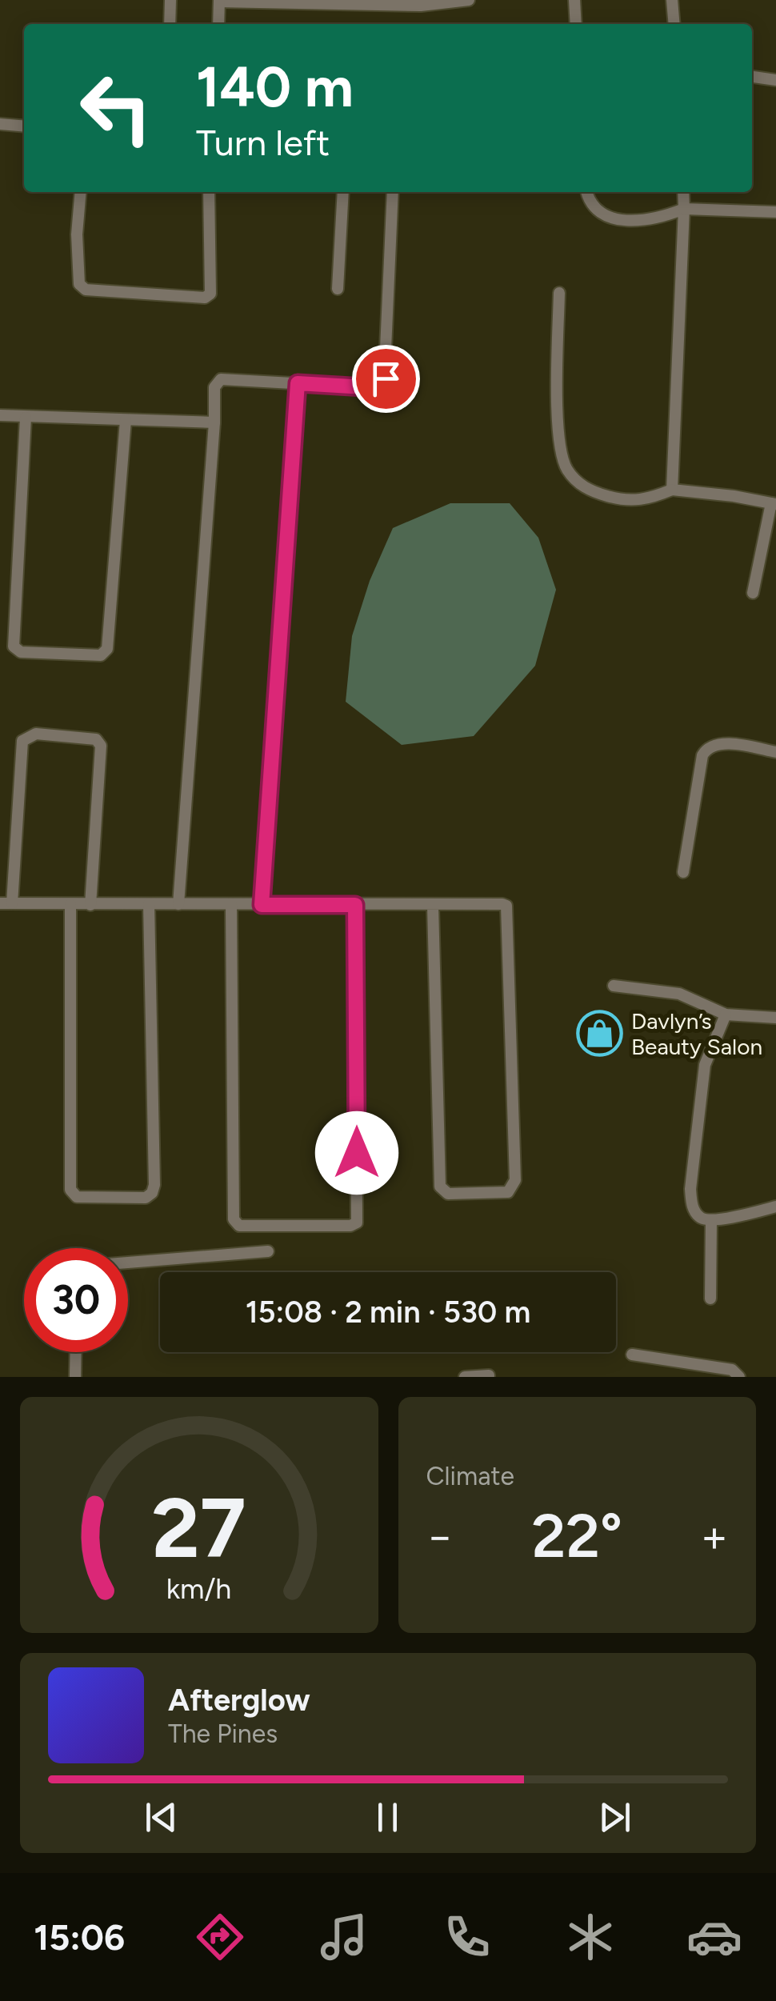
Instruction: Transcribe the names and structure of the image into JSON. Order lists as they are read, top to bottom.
{
  "places": {
    "shop": ["Davlyn’s Beauty Salon"]
  },
  "page": {
    "turn": ["140 m", "Turn left"],
    "limit": "30",
    "trip": "15:08 · 2 min · 530 m",
    "tile": "Climate",
    "heat": ["−", "22°", "+"],
    "song": ["Afterglow", "The Pines"],
    "tabs": "15:06",
    "gauge": ["27", "km/h"]
  }
}
